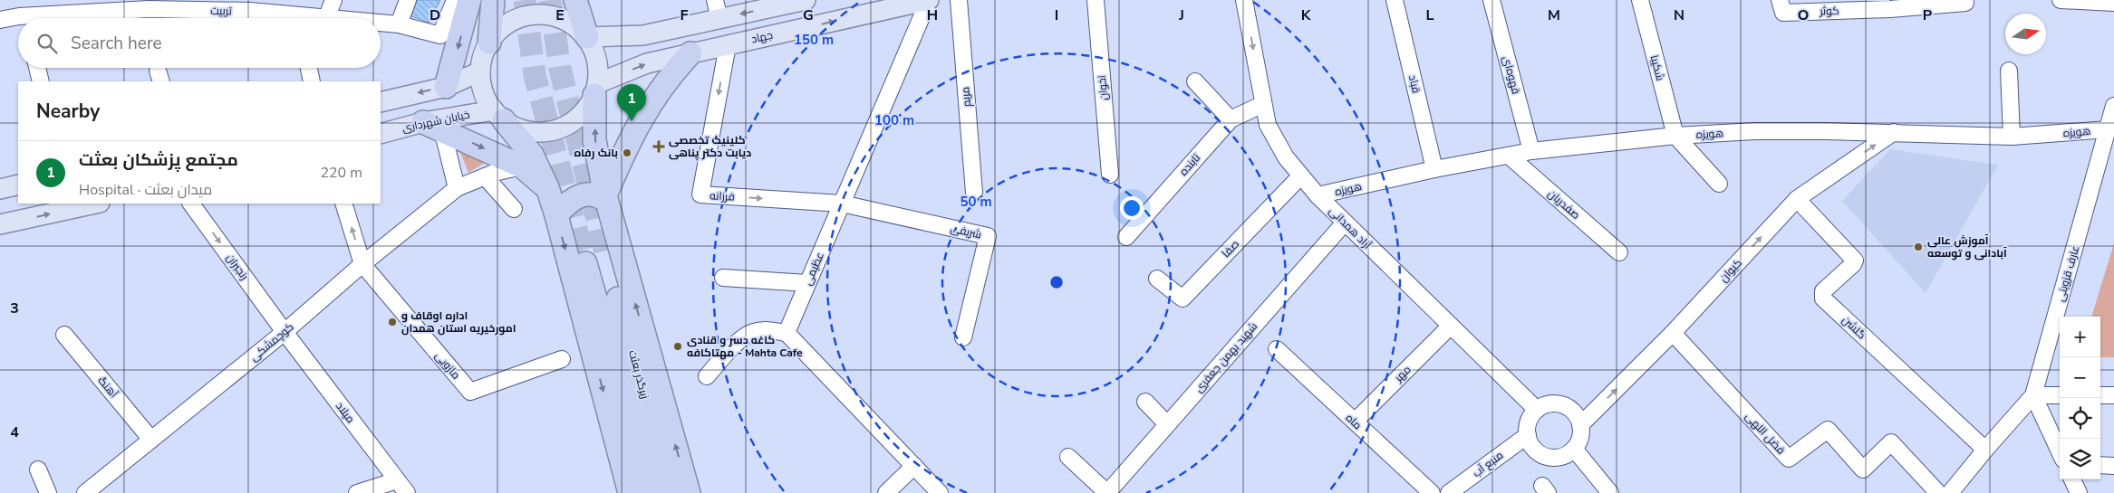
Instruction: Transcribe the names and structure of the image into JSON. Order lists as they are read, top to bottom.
{
  "streets": {
    "highway": ["زیرگذر بعثت"],
    "main road": ["جهاد", "خیابان شهرداری"],
    "street": [
      "تربیت",
      "کوثر",
      "شکیبا",
      "قهوه‌ای",
      "قباد",
      "اخوان",
      "مریم",
      "هویزه",
      "تابنده",
      "فرزانه",
      "صفدریان",
      "آزاد همدانی",
      "شریفی",
      "صفا",
      "رنجبران",
      "عظیمی",
      "کیوان",
      "عارف قزوینی",
      "گلشن",
      "کوچمشکی",
      "شهید بهمن جعفری",
      "مازویی",
      "مهر",
      "آهنگ",
      "میلاد",
      "ماه",
      "فضل اللهی",
      "منبع آب"
    ]
  },
  "crossings": [
    ["جهاد", "خیابان شهرداری"],
    ["جهاد", "فرزانه"],
    ["جهاد", "عظیمی"],
    ["شکیبا", "هویزه"],
    ["قهوه‌ای", "هویزه"],
    ["قباد", "هویزه"],
    ["هویزه", "صفدریان"],
    ["هویزه", "آزاد همدانی"],
    ["هویزه", "کیوان"],
    ["هویزه", "عارف قزوینی"],
    ["تابنده", "آزاد همدانی"],
    ["فرزانه", "شریفی"],
    ["فرزانه", "عظیمی"],
    ["آزاد همدانی", "صفا"],
    ["آزاد همدانی", "کیوان"],
    ["آزاد همدانی", "شهید بهمن جعفری"],
    ["آزاد همدانی", "مهر"],
    ["آزاد همدانی", "منبع آب"],
    ["شریفی", "عظیمی"],
    ["رنجبران", "کوچمشکی"],
    ["رنجبران", "میلاد"],
    ["کیوان", "گلشن"],
    ["کیوان", "فضل اللهی"],
    ["کیوان", "منبع آب"],
    ["عارف قزوینی", "گلشن"],
    ["کوچمشکی", "مازویی"],
    ["کوچمشکی", "آهنگ"],
    ["کوچمشکی", "میلاد"],
    ["مهر", "ماه"]
  ],
  "one_way": ["کیوان"],
  "places": {
    "health": ["کلینیک تخصصی دیابت دکتر پناهی"],
    "other": [
      "بانک رفاه",
      "آموزش عالی آبادانی و توسعه",
      "اداره اوقاف و امورخیریه استان همدان",
      "کاغه دسر و قنادی مهتاکافه - Mahta Cafe"
    ]
  },
  "north": "right",
  "page": {
    "search": "Search here",
    "heading": "Nearby",
    "pins": "1",
    "list": [
      {
        "mark": "1",
        "name": "مجتمع پزشکان بعثت",
        "note": "Hospital · میدان بعثت",
        "value": "220 m"
      }
    ],
    "map_buttons": ["+", "−"]
  },
  "grid": {
    "columns": [
      "D",
      "E",
      "F",
      "G",
      "H",
      "I",
      "J",
      "K",
      "L",
      "M",
      "N",
      "O",
      "P"
    ],
    "rows": ["3", "4"]
  },
  "rings": ["150 m", "100 m", "50 m"]
}
